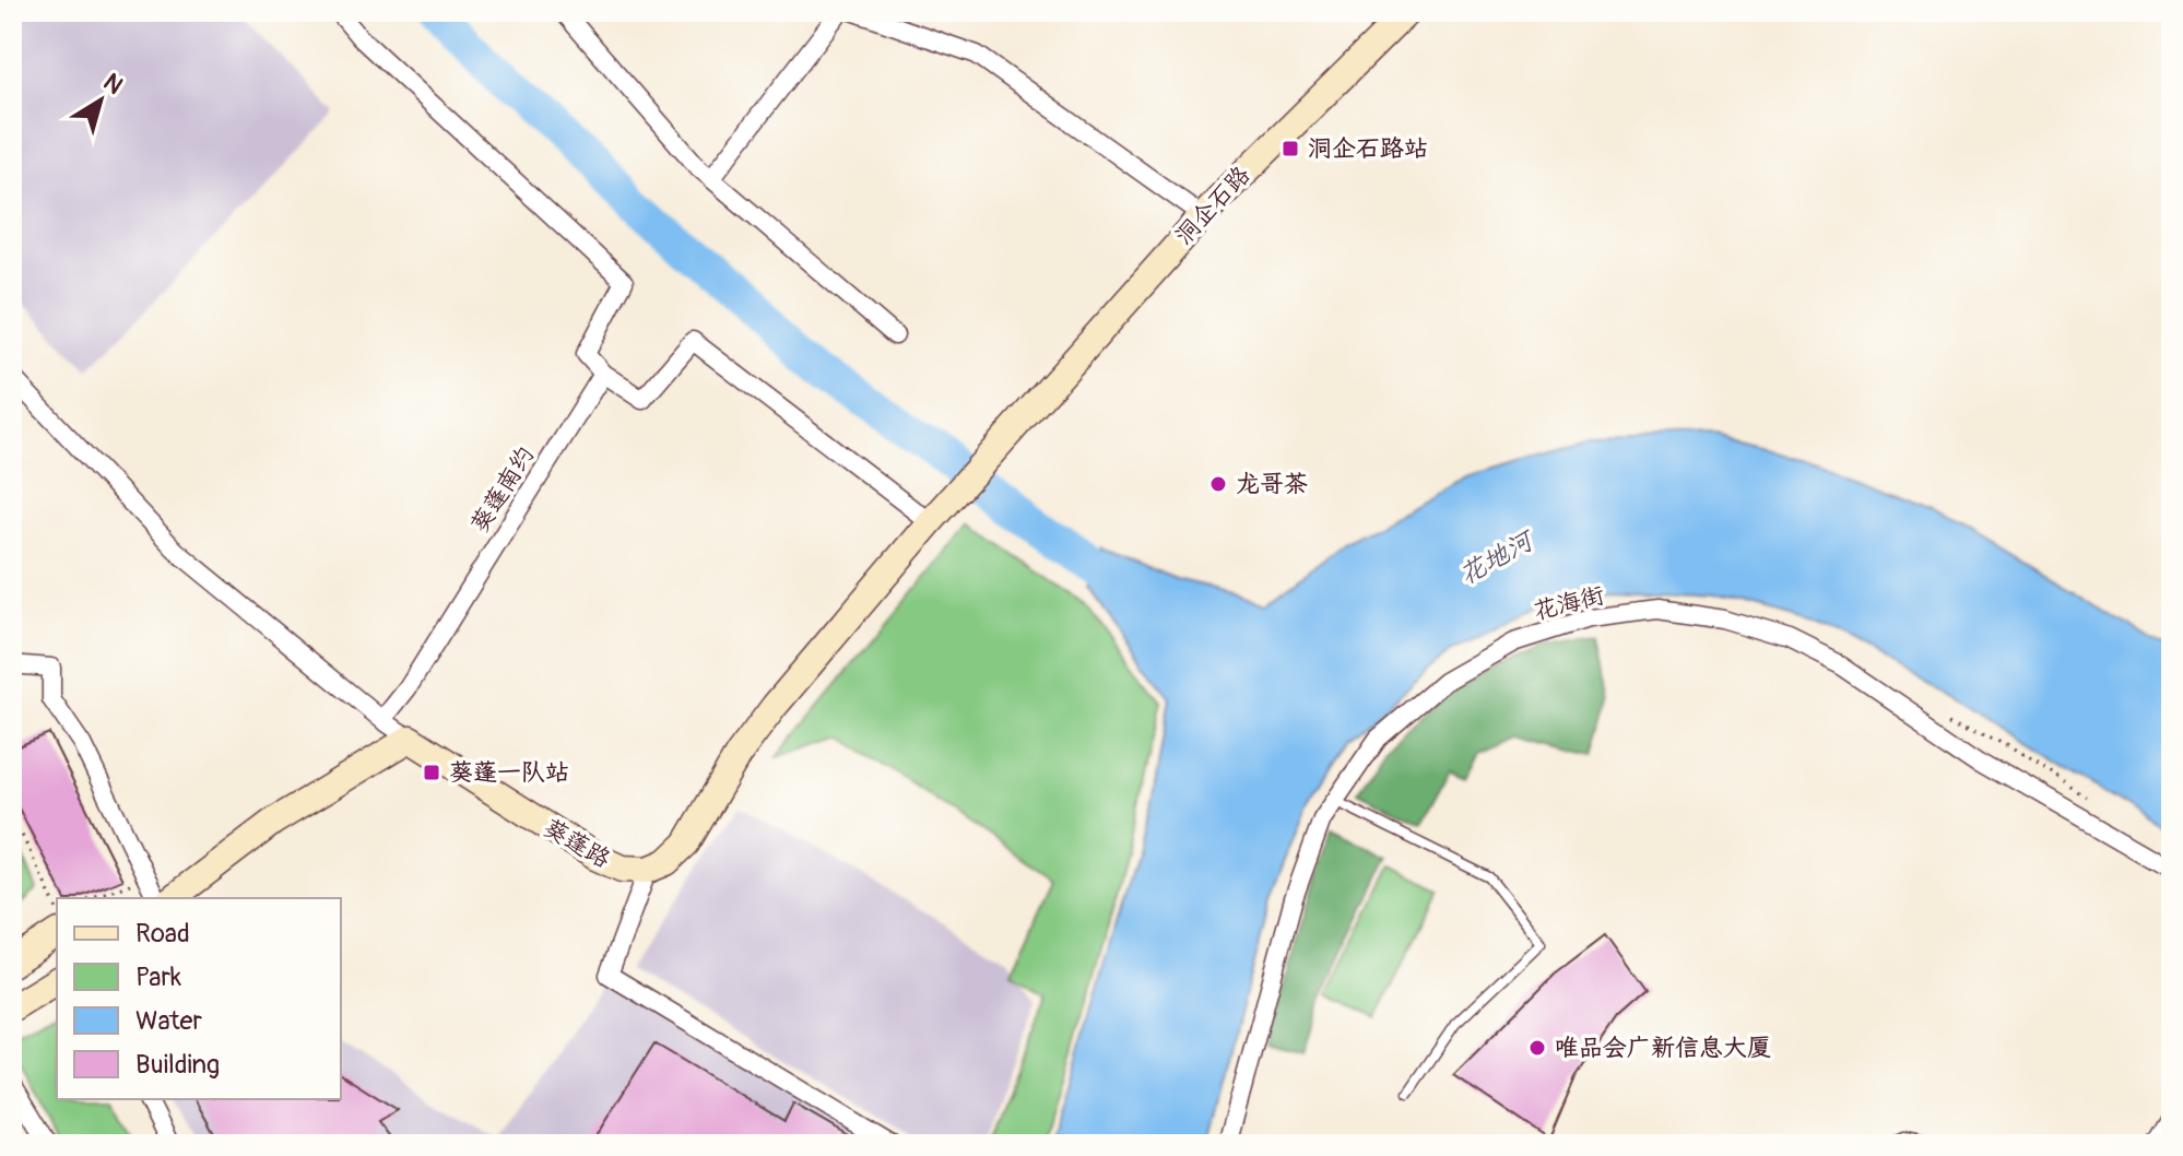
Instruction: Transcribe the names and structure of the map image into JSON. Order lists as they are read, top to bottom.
{
  "streets": {
    "street": [
      "洞企石路",
      "葵蓬南约",
      "花海街",
      "葵蓬路"
    ]
  },
  "water": ["花地河"],
  "places": {
    "transit": ["洞企石路站", "葵蓬一队站"],
    "other": ["龙哥茶", "唯品会广新信息大厦"]
  },
  "legend": [
    "Road",
    "Park",
    "Water",
    "Building"
  ],
  "north": "top right"
}
